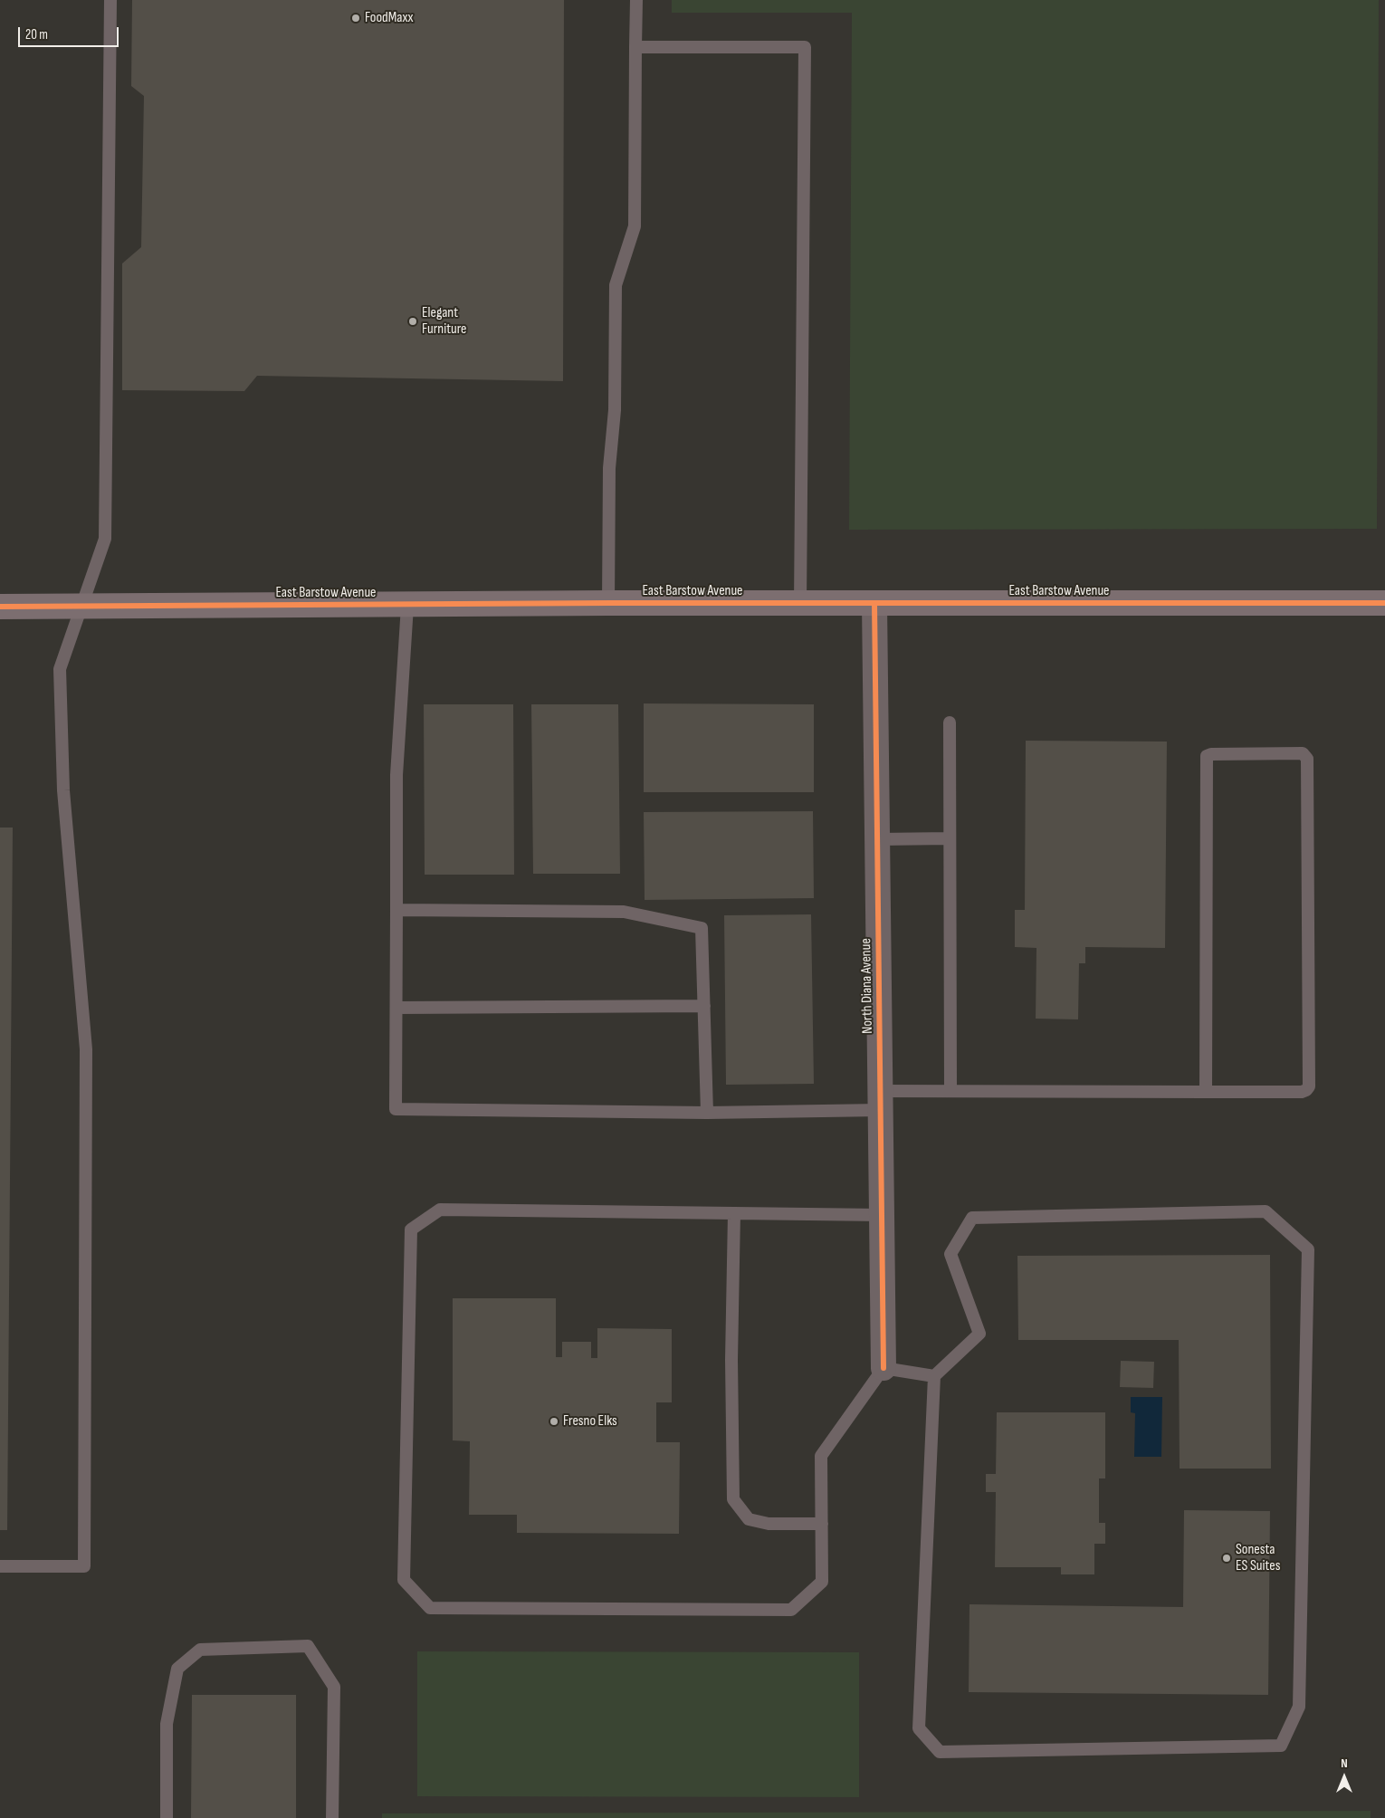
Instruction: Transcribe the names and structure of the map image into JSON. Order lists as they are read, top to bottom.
{
  "streets": {
    "main road": ["East Barstow Avenue"],
    "street": ["North Diana Avenue"]
  },
  "crossings": [
    ["East Barstow Avenue", "North Diana Avenue"]
  ],
  "places": [
    "FoodMaxx",
    "Elegant Furniture",
    "Fresno Elks",
    "Sonesta ES Suites"
  ],
  "scale_bar": "20 m",
  "north": "top"
}
